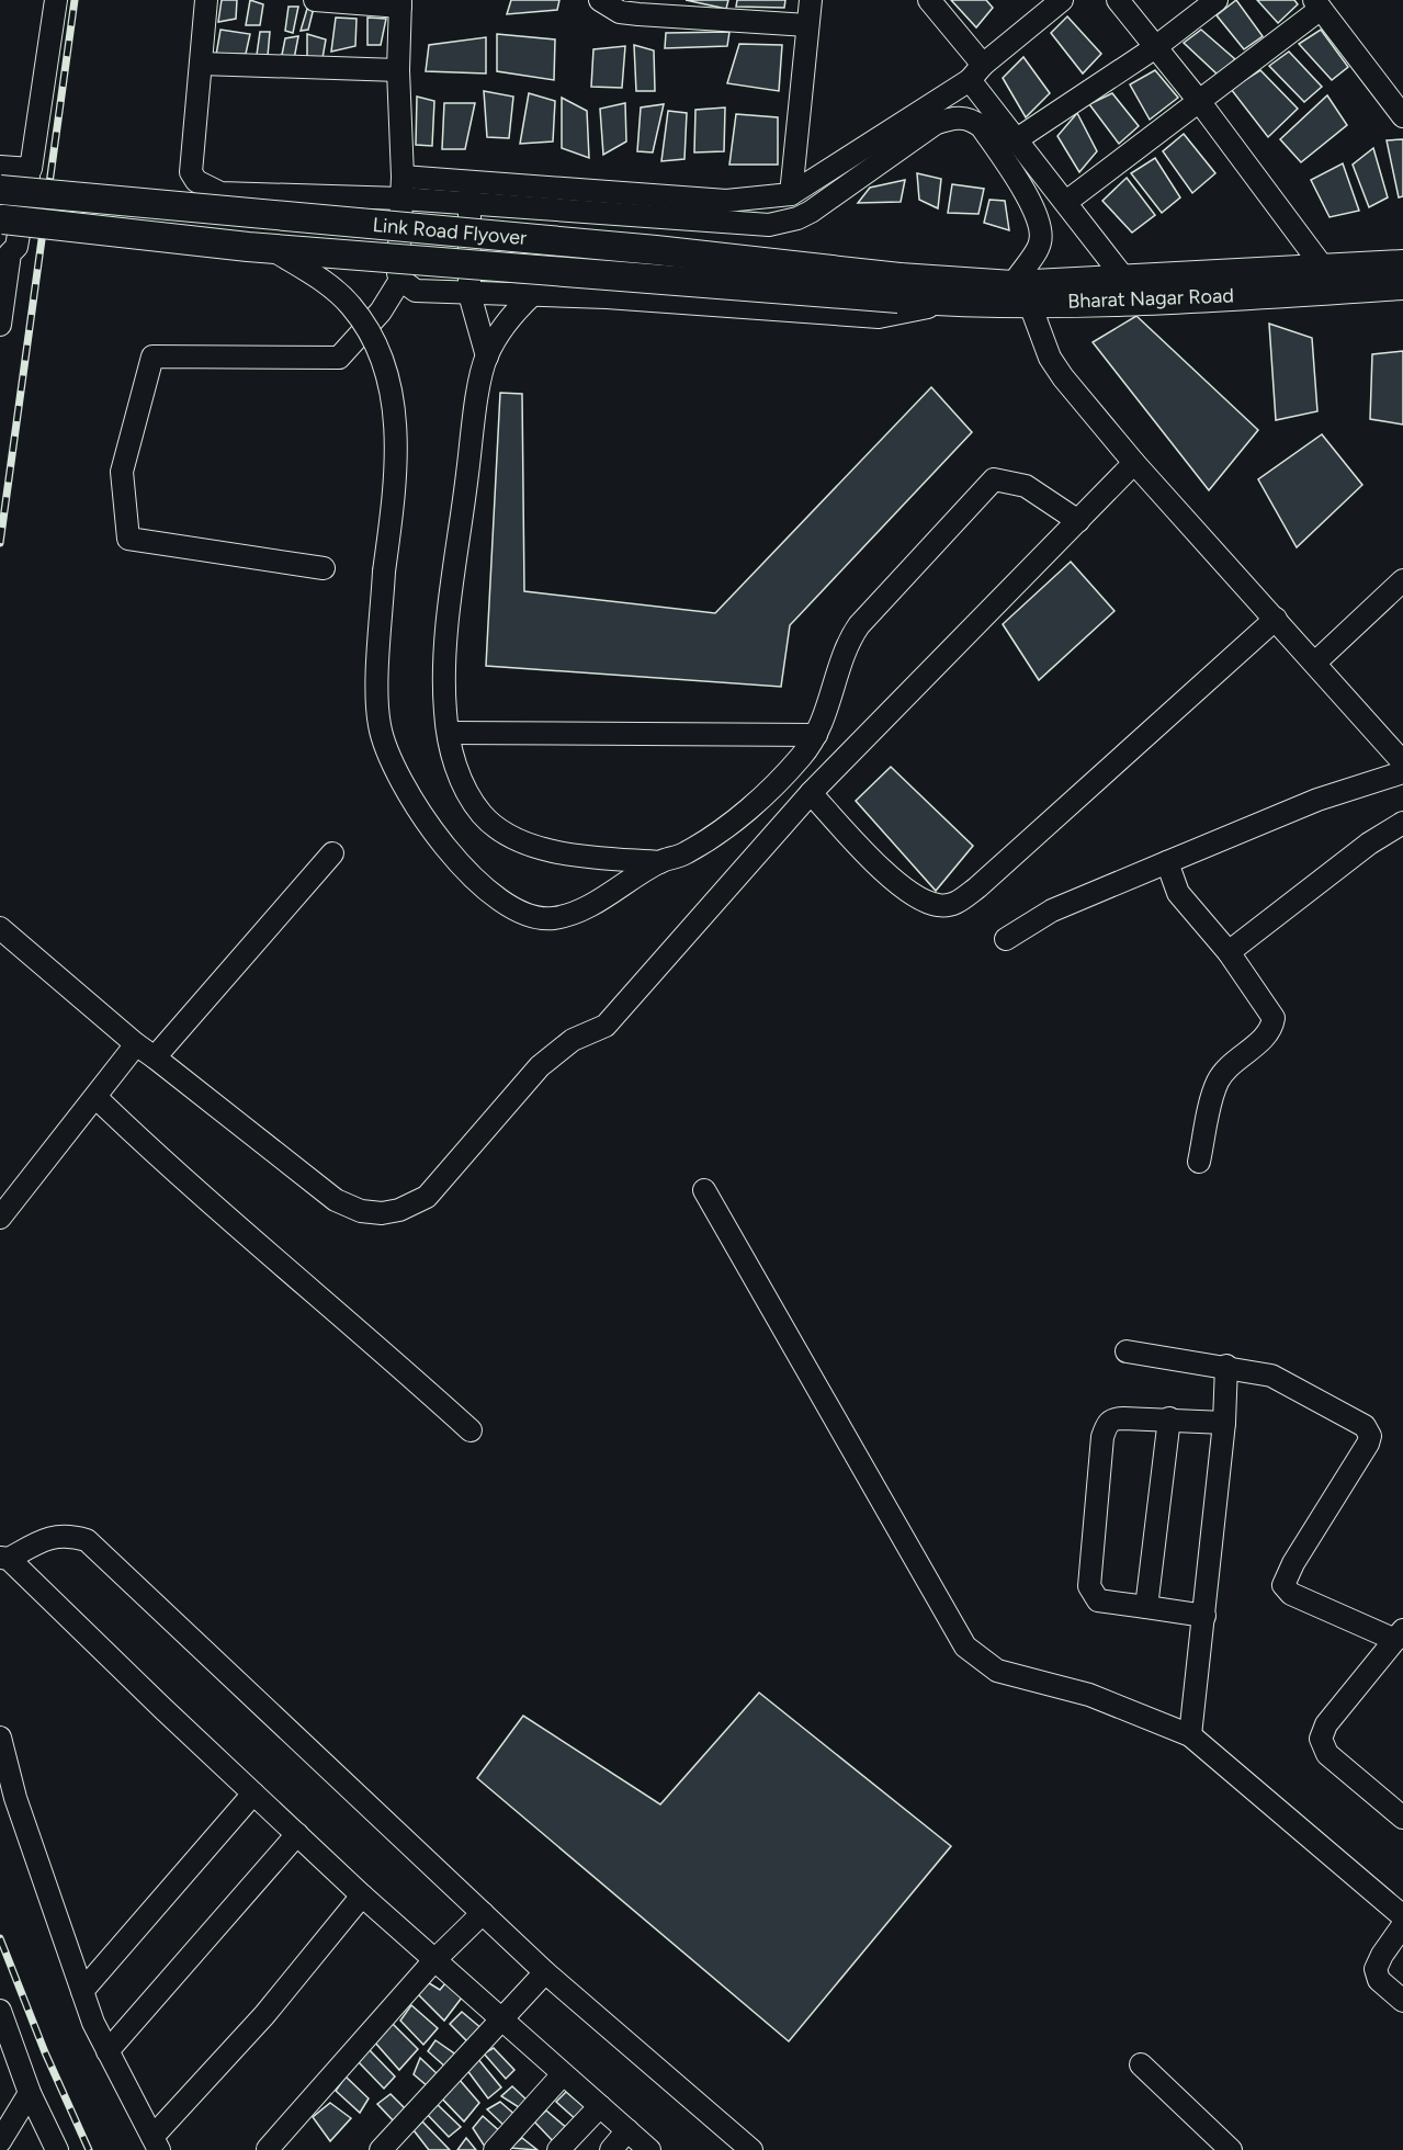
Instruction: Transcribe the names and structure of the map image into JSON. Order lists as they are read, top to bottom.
{
  "streets": {
    "main road": ["Link Road Flyover", "Bharat Nagar Road"]
  },
  "crossings": [
    ["Link Road Flyover", "Bharat Nagar Road"]
  ]
}
